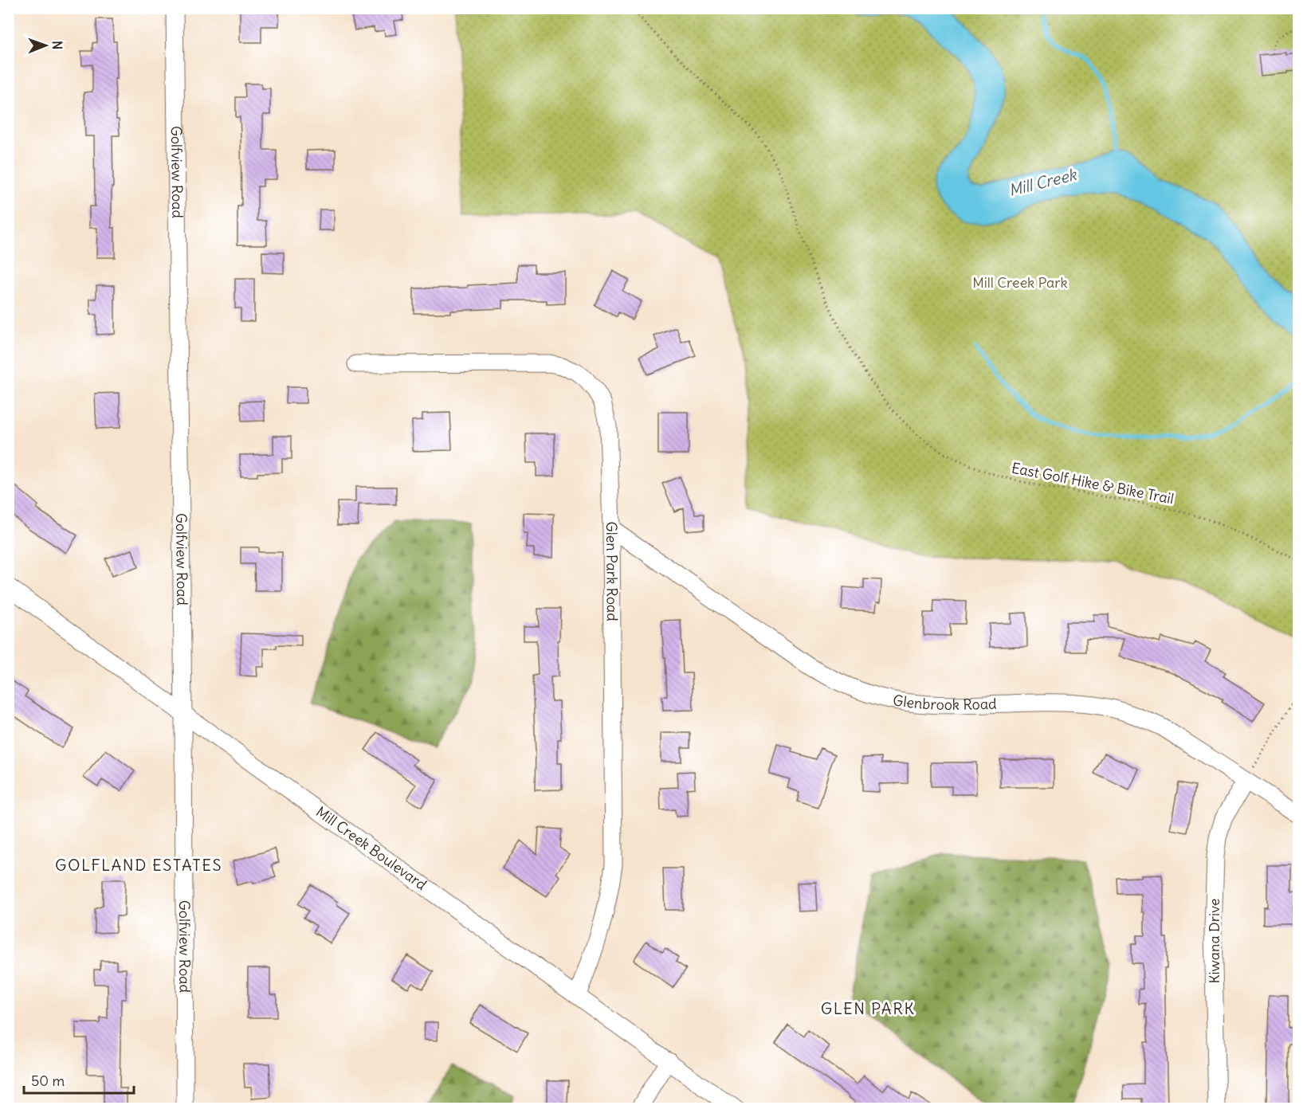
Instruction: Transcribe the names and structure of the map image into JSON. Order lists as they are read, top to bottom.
{
  "streets": {
    "street": [
      "Golfview Road",
      "Glen Park Road",
      "Glenbrook Road",
      "Mill Creek Boulevard",
      "Kiwana Drive"
    ],
    "path": ["East Golf Hike & Bike Trail"]
  },
  "crossings": [
    ["Golfview Road", "Mill Creek Boulevard"],
    ["Glen Park Road", "Glenbrook Road"],
    ["Glen Park Road", "Mill Creek Boulevard"],
    ["Glenbrook Road", "Kiwana Drive"]
  ],
  "districts": ["GOLFLAND ESTATES", "GLEN PARK"],
  "water": ["Mill Creek"],
  "parks": ["Mill Creek Park"],
  "scale_bar": "50 m",
  "north": "right"
}
